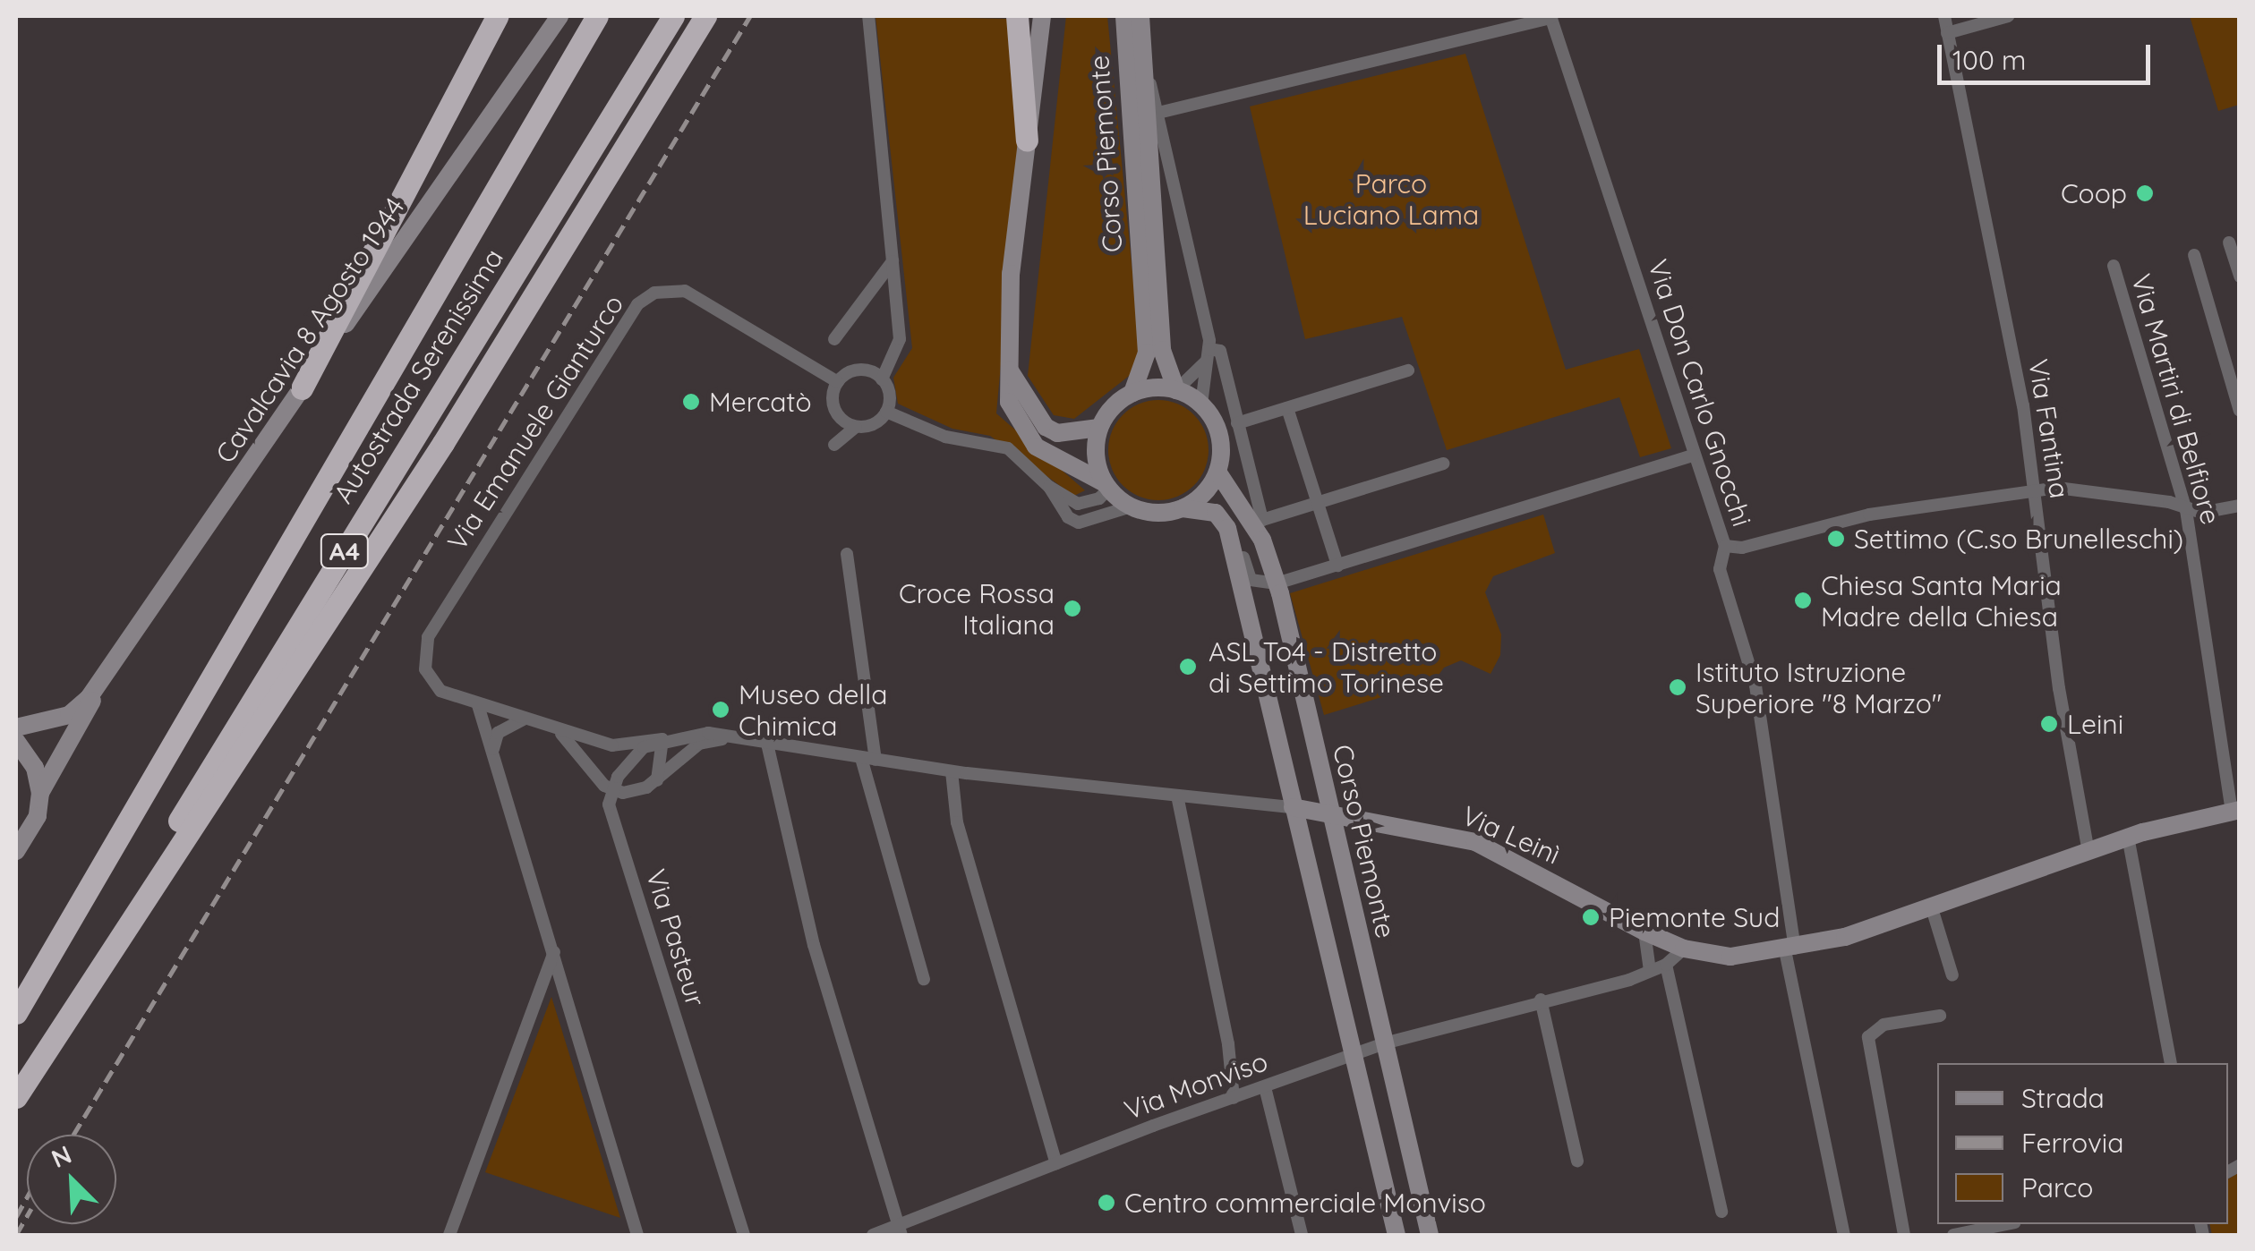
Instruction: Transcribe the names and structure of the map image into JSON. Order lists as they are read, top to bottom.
{
  "streets": {
    "highway": ["Autostrada Serenissima", "A4"],
    "main road": ["Corso Piemonte", "Cavalcavia 8 Agosto 1944", "Via Leinì"],
    "street": [
      "Via Don Carlo Gnocchi",
      "Via Martiri di Belfiore",
      "Via Emanuele Gianturco",
      "Via Fantina",
      "Via Pasteur",
      "Via Monviso"
    ]
  },
  "crossings": [
    ["Corso Piemonte", "Via Leinì"],
    ["Corso Piemonte", "Via Monviso"],
    ["Via Don Carlo Gnocchi", "Via Leinì"],
    ["Via Martiri di Belfiore", "Via Leinì"],
    ["Via Fantina", "Via Leinì"],
    ["Via Leinì", "Via Monviso"]
  ],
  "parks": ["Parco Luciano Lama"],
  "places": [
    "Coop",
    "Mercatò",
    "Settimo (C.so Brunelleschi)",
    "Chiesa Santa Maria Madre della Chiesa",
    "Croce Rossa Italiana",
    "ASL To4 - Distretto di Settimo Torinese",
    "Istituto Istruzione Superiore \"8 Marzo\"",
    "Museo della Chimica",
    "Leini",
    "Piemonte Sud",
    "Centro commerciale Monviso"
  ],
  "legend": ["Strada", "Ferrovia", "Parco"],
  "scale_bar": "100 m",
  "north": "top left"
}
